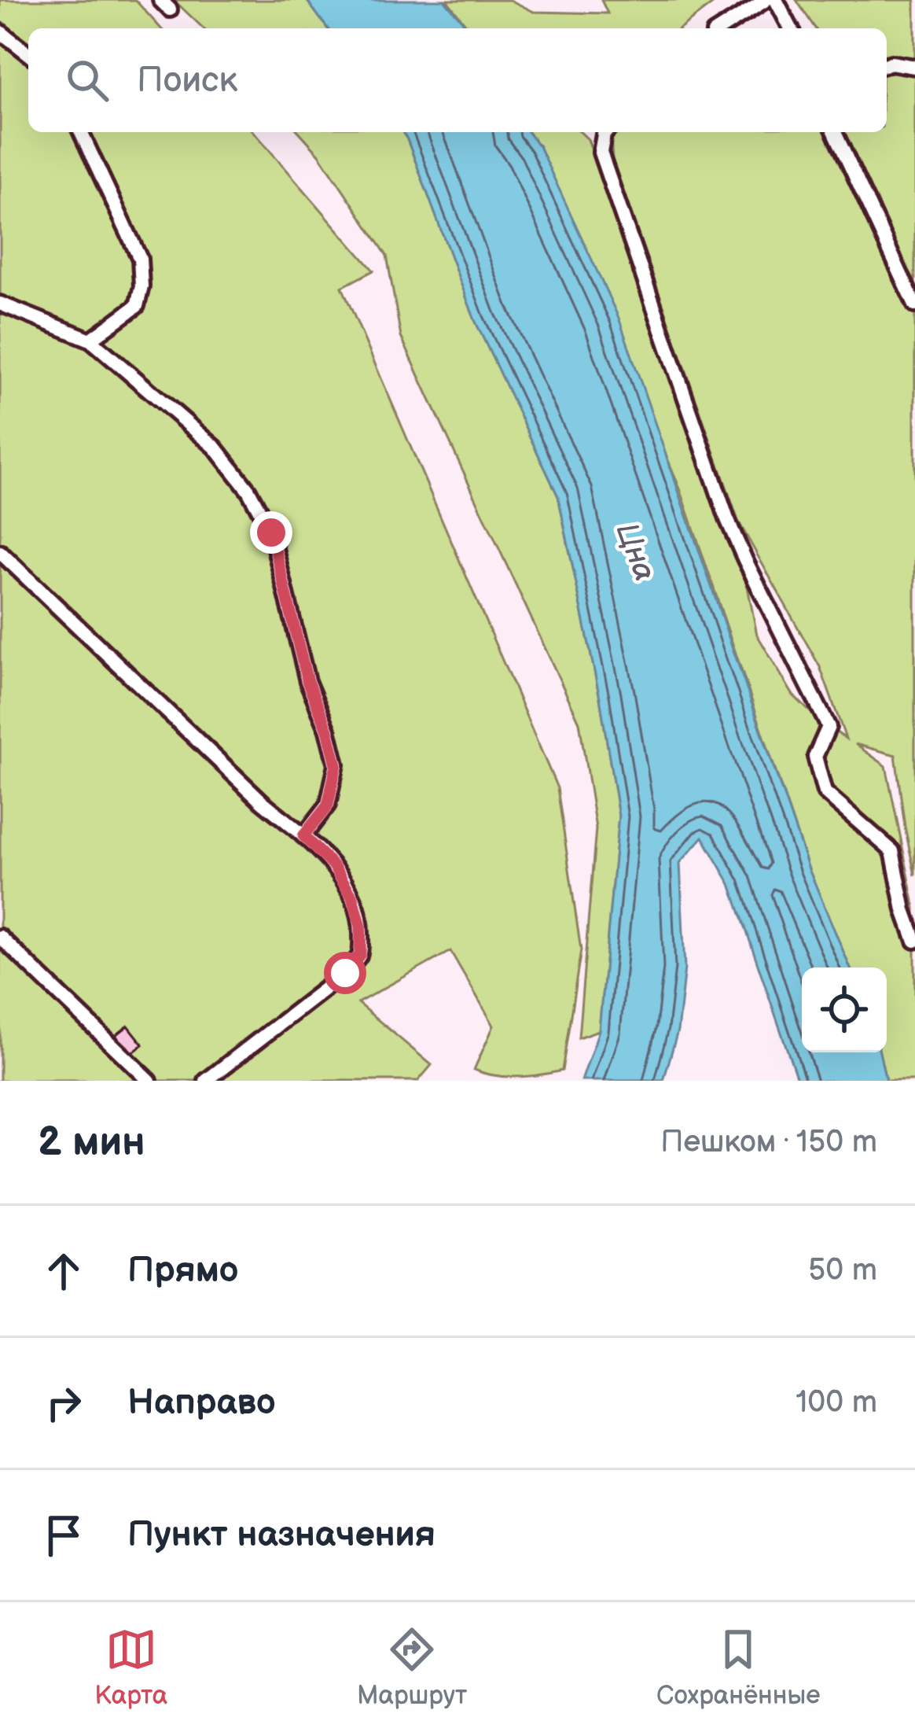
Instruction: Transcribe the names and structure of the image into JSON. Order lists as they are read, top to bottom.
{
  "water": ["Цна"],
  "page": {
    "search": "Поиск",
    "heading": ["2 мин", "Пешком · 150 m"],
    "list": [
      ["Прямо", "50 m"],
      ["Направо", "100 m"],
      "Пункт назначения"
    ],
    "nav": ["Карта", "Маршрут", "Сохранённые"]
  }
}
